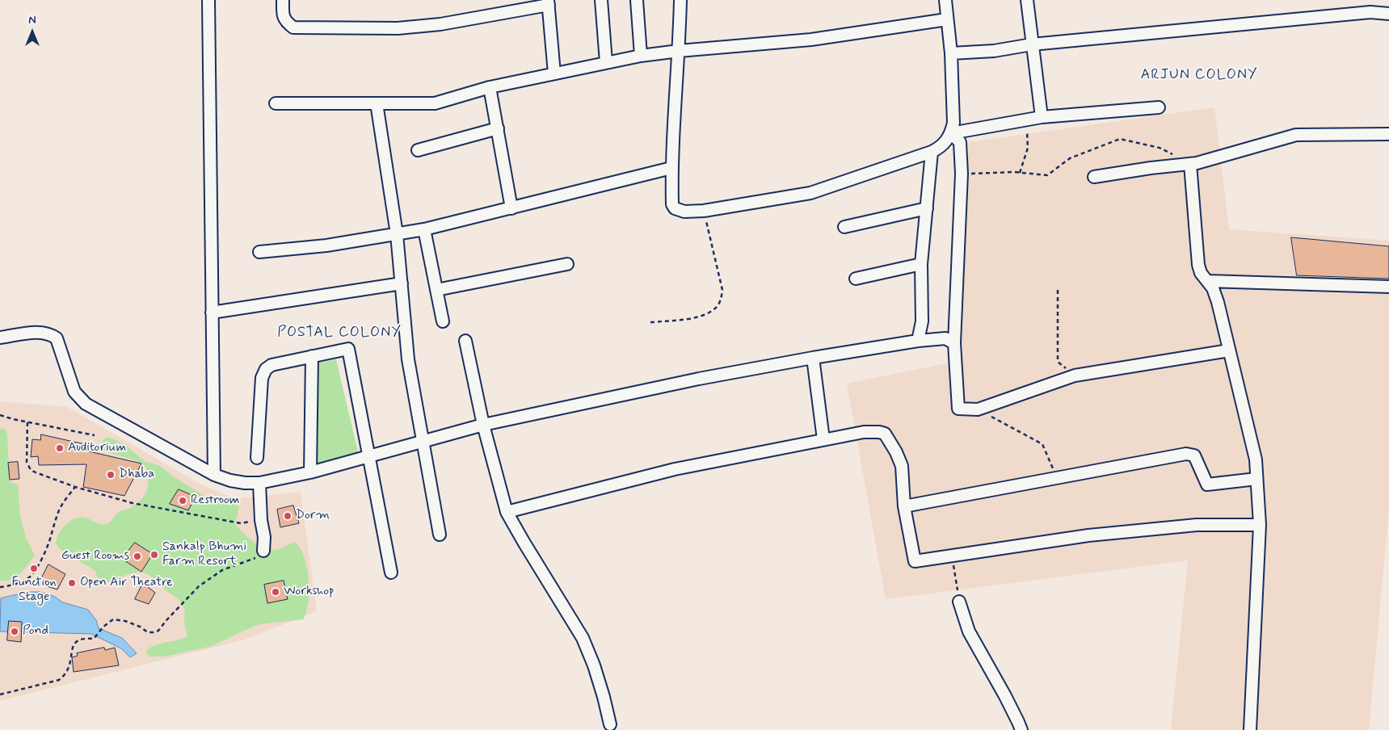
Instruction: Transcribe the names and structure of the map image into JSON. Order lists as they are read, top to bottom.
{
  "districts": ["ARJUN COLONY", "POSTAL COLONY"],
  "places": [
    "Auditorium",
    "Dhaba",
    "Restroom",
    "Dorm",
    "Sankalp Bhumi Farm Resort",
    "Guest Rooms",
    "Function Stage",
    "Open Air Theatre",
    "Workshop",
    "Pond"
  ],
  "north": "top"
}
